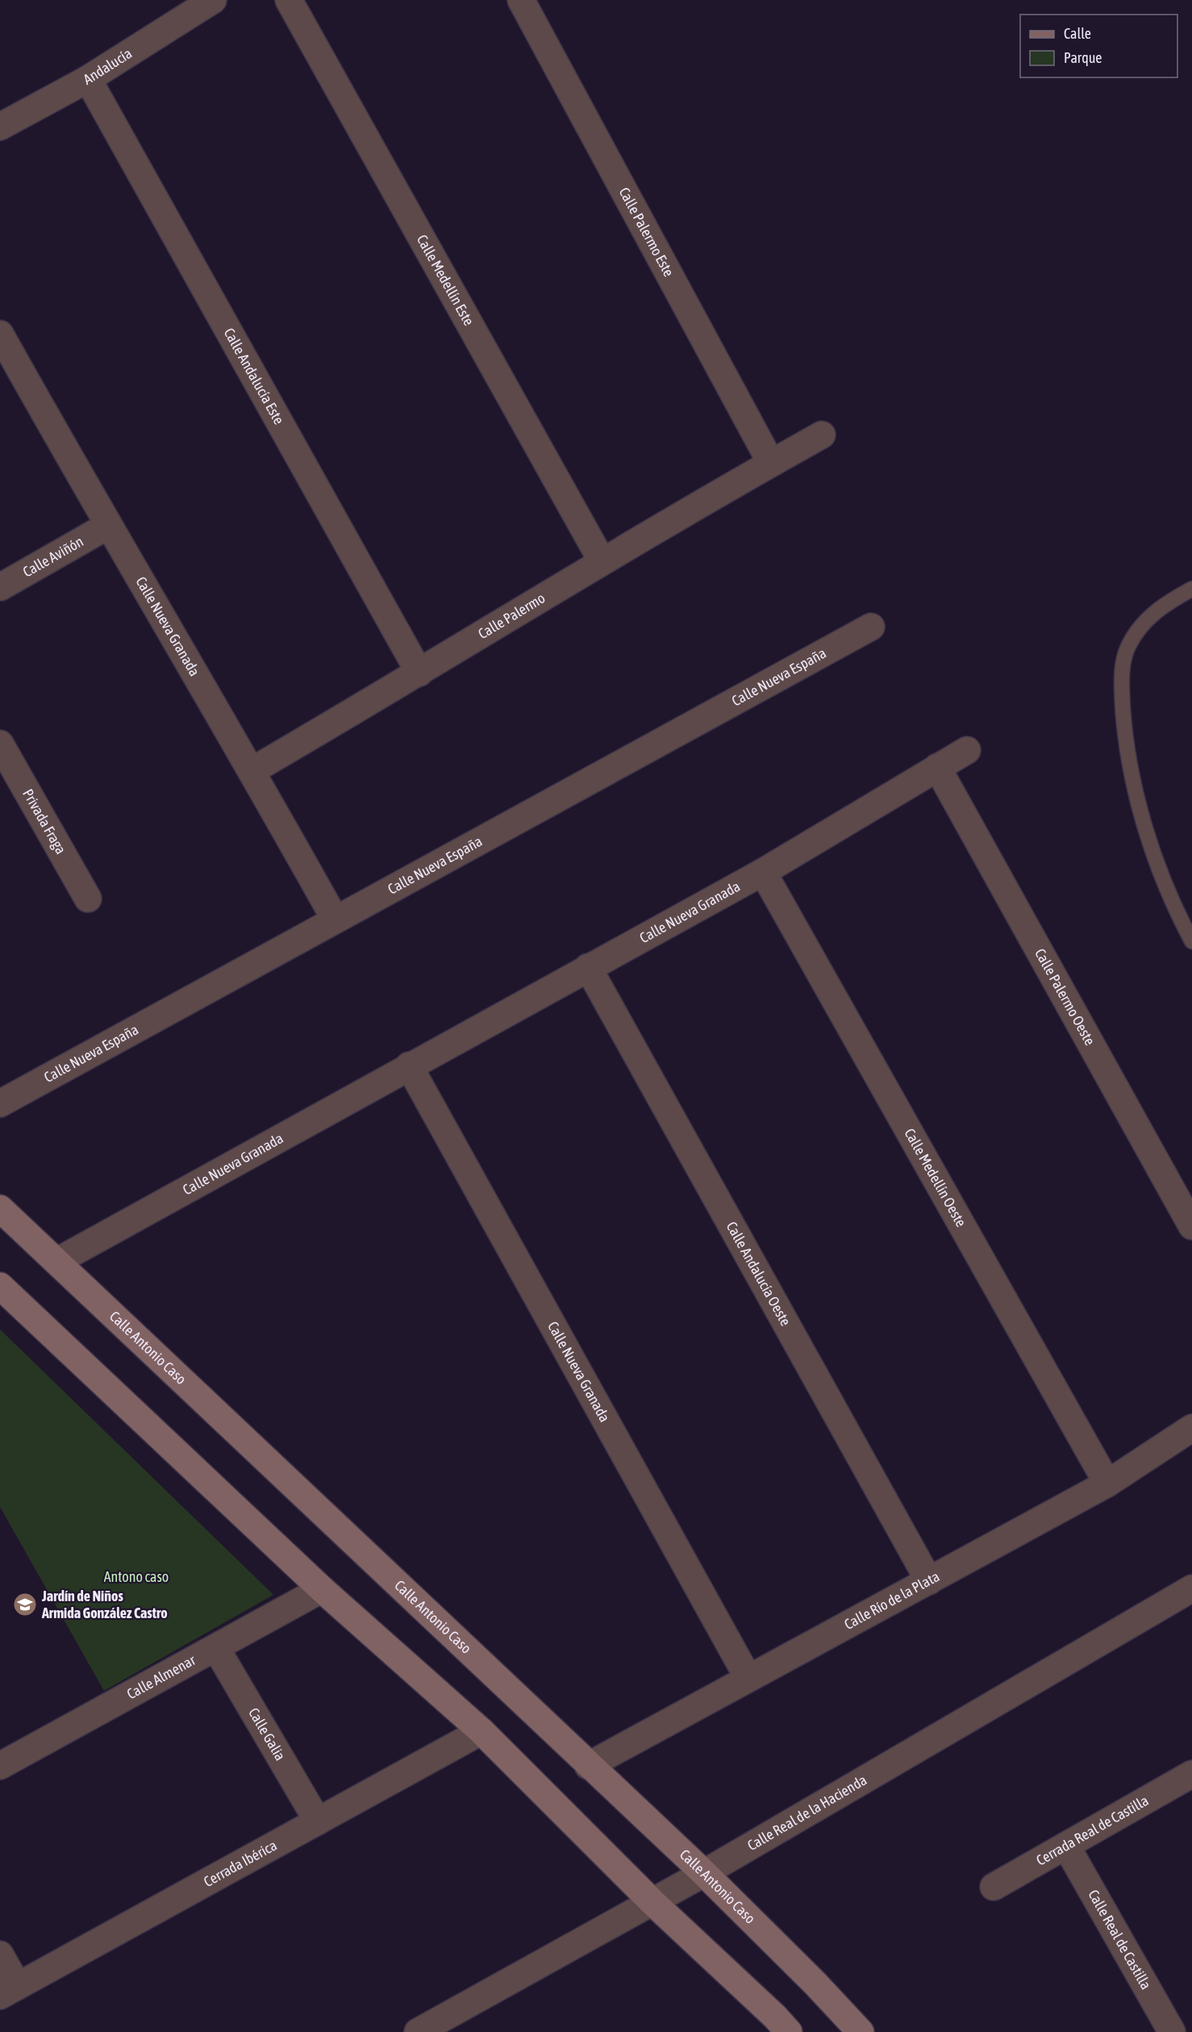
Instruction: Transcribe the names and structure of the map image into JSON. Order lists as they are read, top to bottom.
{
  "streets": {
    "main road": ["Calle Antonio Caso"],
    "street": [
      "Andalucía",
      "Calle Palermo Este",
      "Calle Medellín Este",
      "Calle Andalucía Este",
      "Calle Aviñón",
      "Calle Palermo",
      "Calle Nueva Granada",
      "Calle Nueva España",
      "Privada Fraga",
      "Calle Palermo Oeste",
      "Calle Medellín Oeste",
      "Calle Andalucía Oeste",
      "Calle Río de la Plata",
      "Calle Almenar",
      "Calle Galia",
      "Calle Real de la Hacienda",
      "Cerrada Real de Castilla",
      "Cerrada Ibérica",
      "Calle Real de Castilla"
    ]
  },
  "crossings": [
    ["Andalucía", "Calle Andalucía Este"],
    ["Calle Palermo Este", "Calle Palermo"],
    ["Calle Medellín Este", "Calle Palermo"],
    ["Calle Andalucía Este", "Calle Palermo"],
    ["Calle Aviñón", "Calle Nueva Granada"],
    ["Calle Palermo", "Calle Nueva Granada"],
    ["Calle Nueva Granada", "Calle Nueva España"],
    ["Calle Nueva Granada", "Calle Palermo Oeste"],
    ["Calle Nueva Granada", "Calle Medellín Oeste"],
    ["Calle Nueva Granada", "Calle Andalucía Oeste"],
    ["Calle Nueva Granada", "Calle Antonio Caso"],
    ["Calle Nueva Granada", "Calle Río de la Plata"],
    ["Calle Medellín Oeste", "Calle Río de la Plata"],
    ["Calle Andalucía Oeste", "Calle Río de la Plata"],
    ["Calle Antonio Caso", "Calle Río de la Plata"],
    ["Calle Antonio Caso", "Calle Real de la Hacienda"],
    ["Calle Almenar", "Calle Galia"],
    ["Calle Galia", "Cerrada Ibérica"],
    ["Cerrada Real de Castilla", "Calle Real de Castilla"]
  ],
  "parks": ["Antono caso"],
  "places": {
    "school or university": ["Jardín de Niños Armida González Castro"]
  },
  "legend": ["Calle", "Parque"]
}
